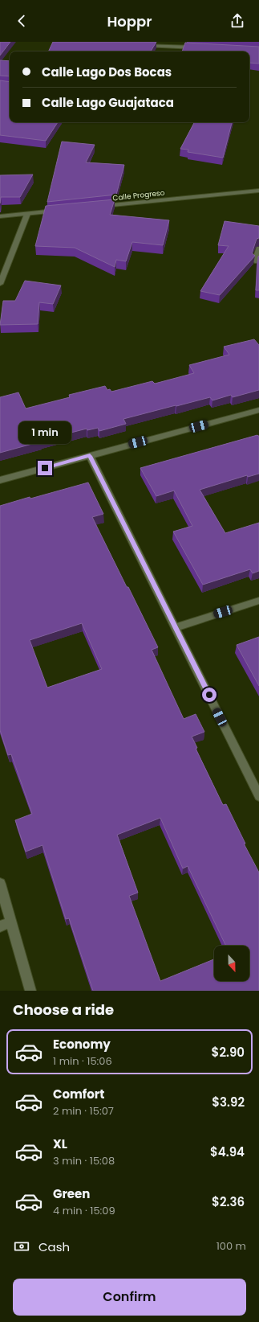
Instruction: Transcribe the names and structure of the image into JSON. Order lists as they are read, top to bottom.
{
  "streets": {
    "street": ["Calle Progreso"]
  },
  "north": "bottom",
  "page": {
    "header": "Hoppr",
    "banner": ["Calle Lago Dos Bocas", "Calle Lago Guajataca"],
    "bubble": "1 min",
    "heading": "Choose a ride",
    "list": [
      {
        "name": "Economy",
        "note": "1 min · 15:06",
        "value": "$2.90"
      },
      {
        "name": "Comfort",
        "note": "2 min · 15:07",
        "value": "$3.92"
      },
      {
        "name": "XL",
        "note": "3 min · 15:08",
        "value": "$4.94"
      },
      {
        "name": "Green",
        "note": "4 min · 15:09",
        "value": "$2.36"
      }
    ],
    "pay": ["Cash", "100 m"],
    "buttons": "Confirm"
  }
}
